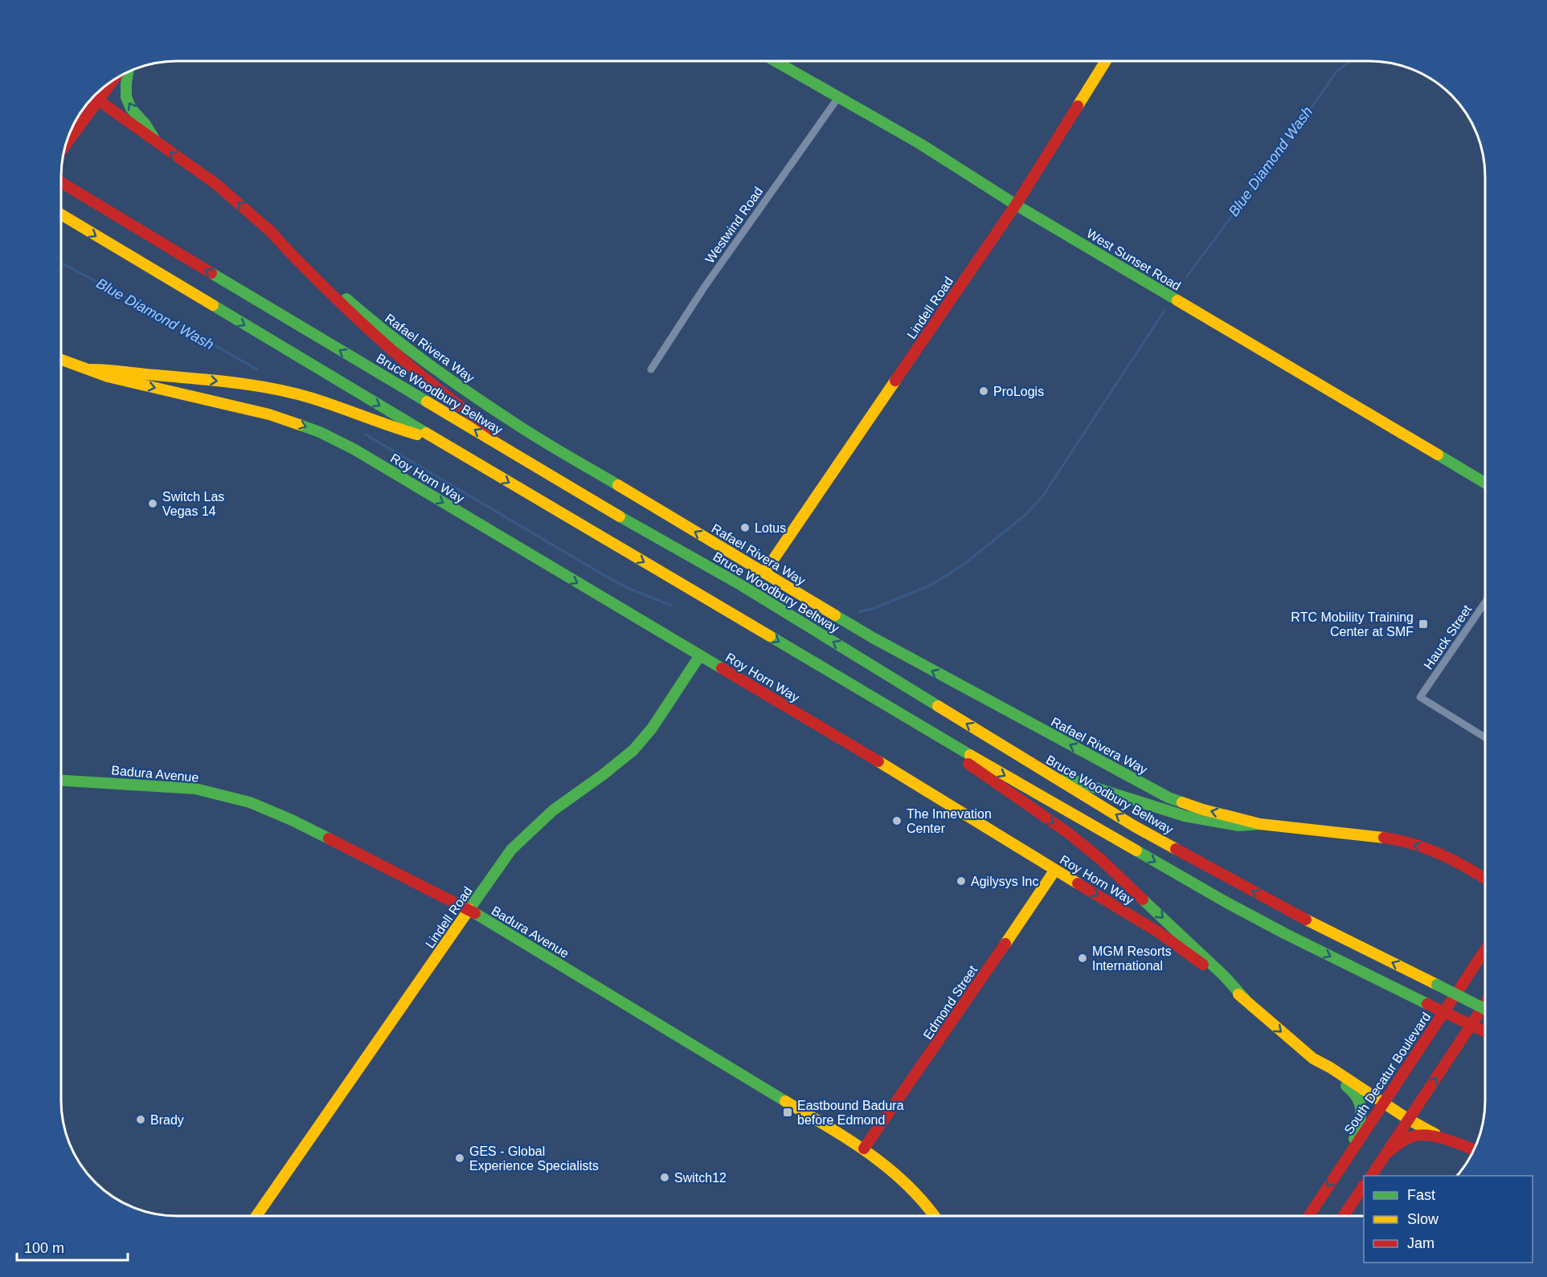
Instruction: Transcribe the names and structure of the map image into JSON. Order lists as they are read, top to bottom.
{
  "streets": {
    "main road": [
      "West Sunset Road",
      "Lindell Road",
      "Rafael Rivera Way",
      "Bruce Woodbury Beltway",
      "Roy Horn Way",
      "Badura Avenue",
      "Edmond Street",
      "South Decatur Boulevard"
    ],
    "street": ["Westwind Road", "Hauck Street"]
  },
  "crossings": [
    ["Westwind Road", "West Sunset Road"],
    ["West Sunset Road", "Lindell Road"],
    ["Lindell Road", "Rafael Rivera Way"],
    ["Lindell Road", "Roy Horn Way"],
    ["Lindell Road", "Badura Avenue"],
    ["Roy Horn Way", "Edmond Street"],
    ["Roy Horn Way", "South Decatur Boulevard"],
    ["Badura Avenue", "Edmond Street"]
  ],
  "water": ["Blue Diamond Wash"],
  "places": {
    "other": [
      "ProLogis",
      "Switch Las Vegas 14",
      "Lotus",
      "The Innevation Center",
      "Agilysys Inc",
      "MGM Resorts International",
      "Brady",
      "GES - Global Experience Specialists",
      "Switch12"
    ],
    "transit": ["RTC Mobility Training Center at SMF", "Eastbound Badura before Edmond"]
  },
  "legend": ["Fast", "Slow", "Jam"],
  "scale_bar": "100 m"
}
